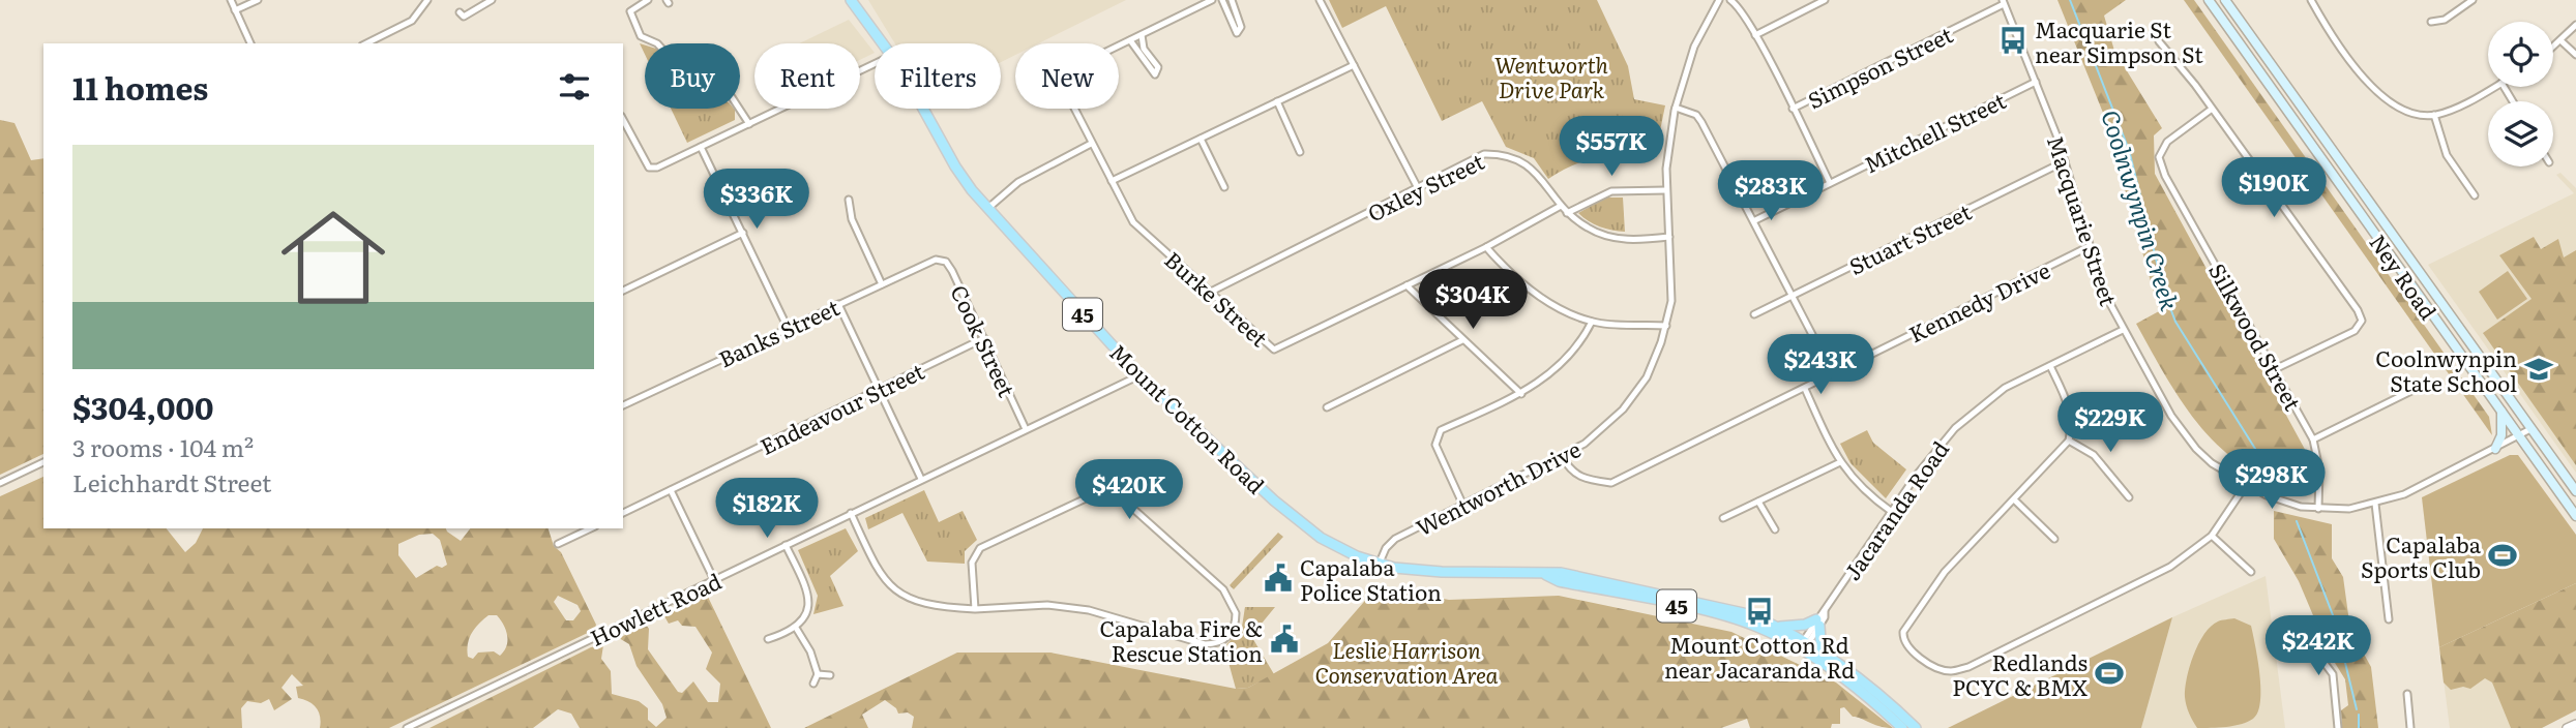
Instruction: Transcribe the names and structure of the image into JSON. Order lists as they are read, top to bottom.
{
  "streets": {
    "main road": ["Ney Road", "45", "Mount Cotton Road"],
    "street": [
      "Simpson Street",
      "Mitchell Street",
      "Oxley Street",
      "Macquarie Street",
      "Stuart Street",
      "Burke Street",
      "Kennedy Drive",
      "Banks Street",
      "Silkwood Street",
      "Cook Street",
      "Endeavour Street",
      "Wentworth Drive",
      "Jacaranda Road",
      "Howlett Road"
    ]
  },
  "crossings": [
    ["Simpson Street", "Macquarie Street"],
    ["Mitchell Street", "Macquarie Street"],
    ["Oxley Street", "Burke Street"],
    ["Oxley Street", "Wentworth Drive"],
    ["Macquarie Street", "Stuart Street"],
    ["Macquarie Street", "Ney Road"],
    ["Macquarie Street", "Kennedy Drive"],
    ["Macquarie Street", "Silkwood Street"],
    ["Macquarie Street", "Jacaranda Road"],
    ["Kennedy Drive", "Wentworth Drive"],
    ["Banks Street", "Cook Street"],
    ["Cook Street", "Endeavour Street"],
    ["Cook Street", "Howlett Road"],
    ["Mount Cotton Road", "Wentworth Drive"],
    ["Mount Cotton Road", "Jacaranda Road"],
    ["Mount Cotton Road", "Howlett Road"]
  ],
  "water": ["Coolnwynpin Creek"],
  "parks": ["Wentworth Drive Park", "Leslie Harrison Conservation Area"],
  "places": {
    "bus stop": ["Macquarie St near Simpson St", "Mount Cotton Rd near Jacaranda Rd"],
    "school or university": ["Coolnwynpin State School"],
    "sports": ["Capalaba Sports Club", "Redlands PCYC & BMX"],
    "public building": ["Capalaba Police Station", "Capalaba Fire & Rescue Station"]
  },
  "page": {
    "chip": [
      "Buy",
      "Rent",
      "Filters",
      "New"
    ],
    "heading": "11 homes",
    "price": [
      "$557K",
      "$190K",
      "$283K",
      "$336K",
      "$304K",
      "$243K",
      "$229K",
      "$298K",
      "$420K",
      "$182K",
      "$242K"
    ],
    "list": [
      {
        "name": "$304,000",
        "note": "3 rooms · 104 m² · Leichhardt Street"
      }
    ]
  }
}
